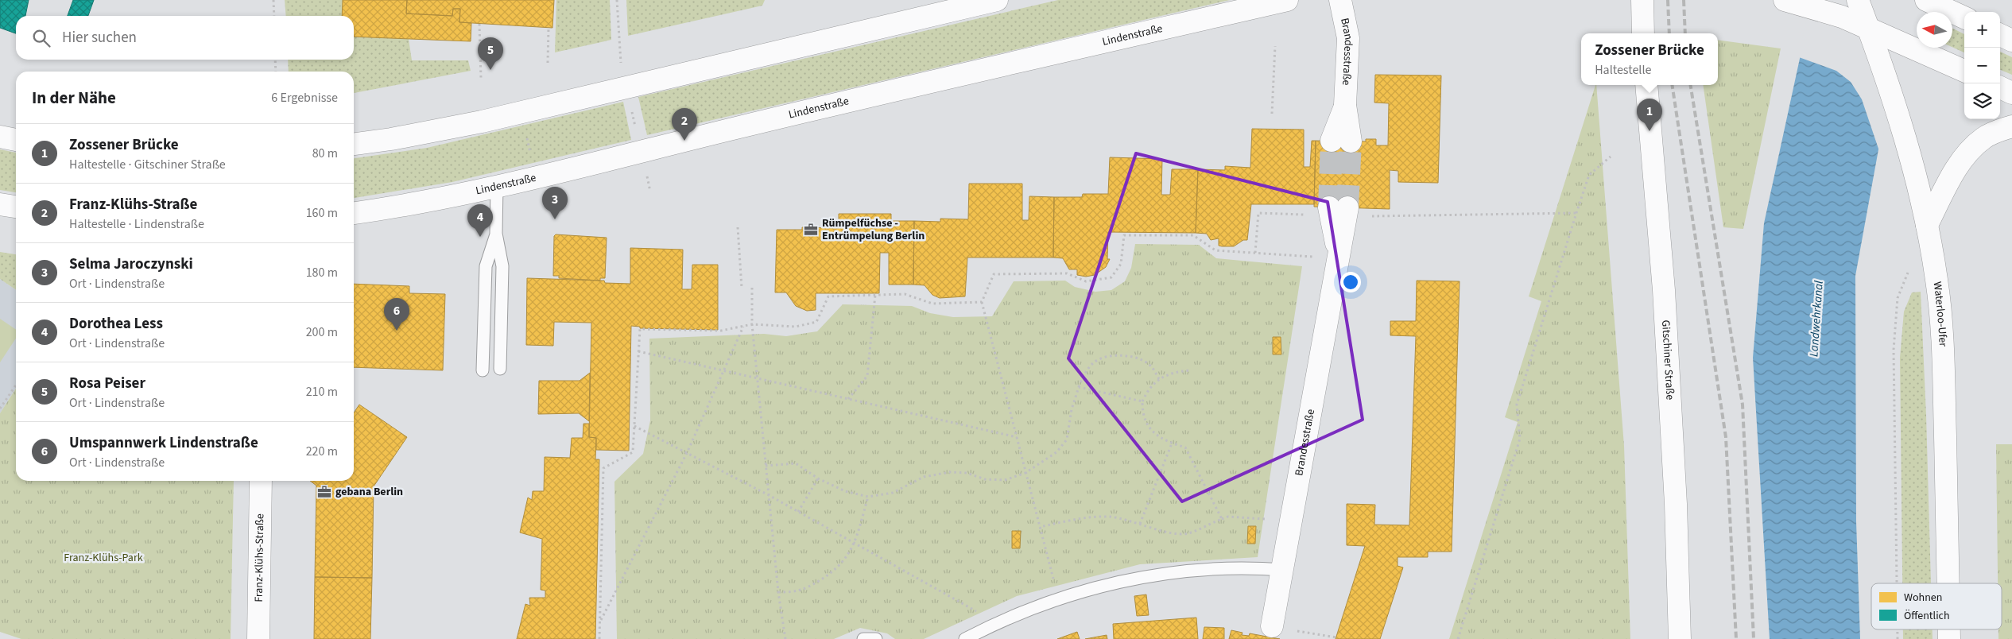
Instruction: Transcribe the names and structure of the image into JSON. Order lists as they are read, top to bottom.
{
  "streets": {
    "main road": [
      "Lindenstraße",
      "Brandesstraße",
      "Waterloo-Ufer",
      "Gitschiner Straße",
      "Franz-Klühs-Straße"
    ]
  },
  "water": ["Landwehrkanal"],
  "parks": ["Franz-Klühs-Park"],
  "places": {
    "office": ["Rümpelfüchse - Entrümpelung Berlin", "gebana Berlin"]
  },
  "legend": ["Wohnen", "Öffentlich"],
  "north": "left",
  "page": {
    "map_buttons": ["+", "−"],
    "search": "Hier suchen",
    "popup": ["Zossener Brücke", "Haltestelle"],
    "pins": [
      "5",
      "1",
      "2",
      "3",
      "4",
      "6"
    ],
    "heading": ["In der Nähe", "6 Ergebnisse"],
    "list": [
      {
        "mark": "1",
        "name": "Zossener Brücke",
        "note": "Haltestelle · Gitschiner Straße",
        "value": "80 m"
      },
      {
        "mark": "2",
        "name": "Franz-Klühs-Straße",
        "note": "Haltestelle · Lindenstraße",
        "value": "160 m"
      },
      {
        "mark": "3",
        "name": "Selma Jaroczynski",
        "note": "Ort · Lindenstraße",
        "value": "180 m"
      },
      {
        "mark": "4",
        "name": "Dorothea Less",
        "note": "Ort · Lindenstraße",
        "value": "200 m"
      },
      {
        "mark": "5",
        "name": "Rosa Peiser",
        "note": "Ort · Lindenstraße",
        "value": "210 m"
      },
      {
        "mark": "6",
        "name": "Umspannwerk Lindenstraße",
        "note": "Ort · Lindenstraße",
        "value": "220 m"
      }
    ]
  }
}
